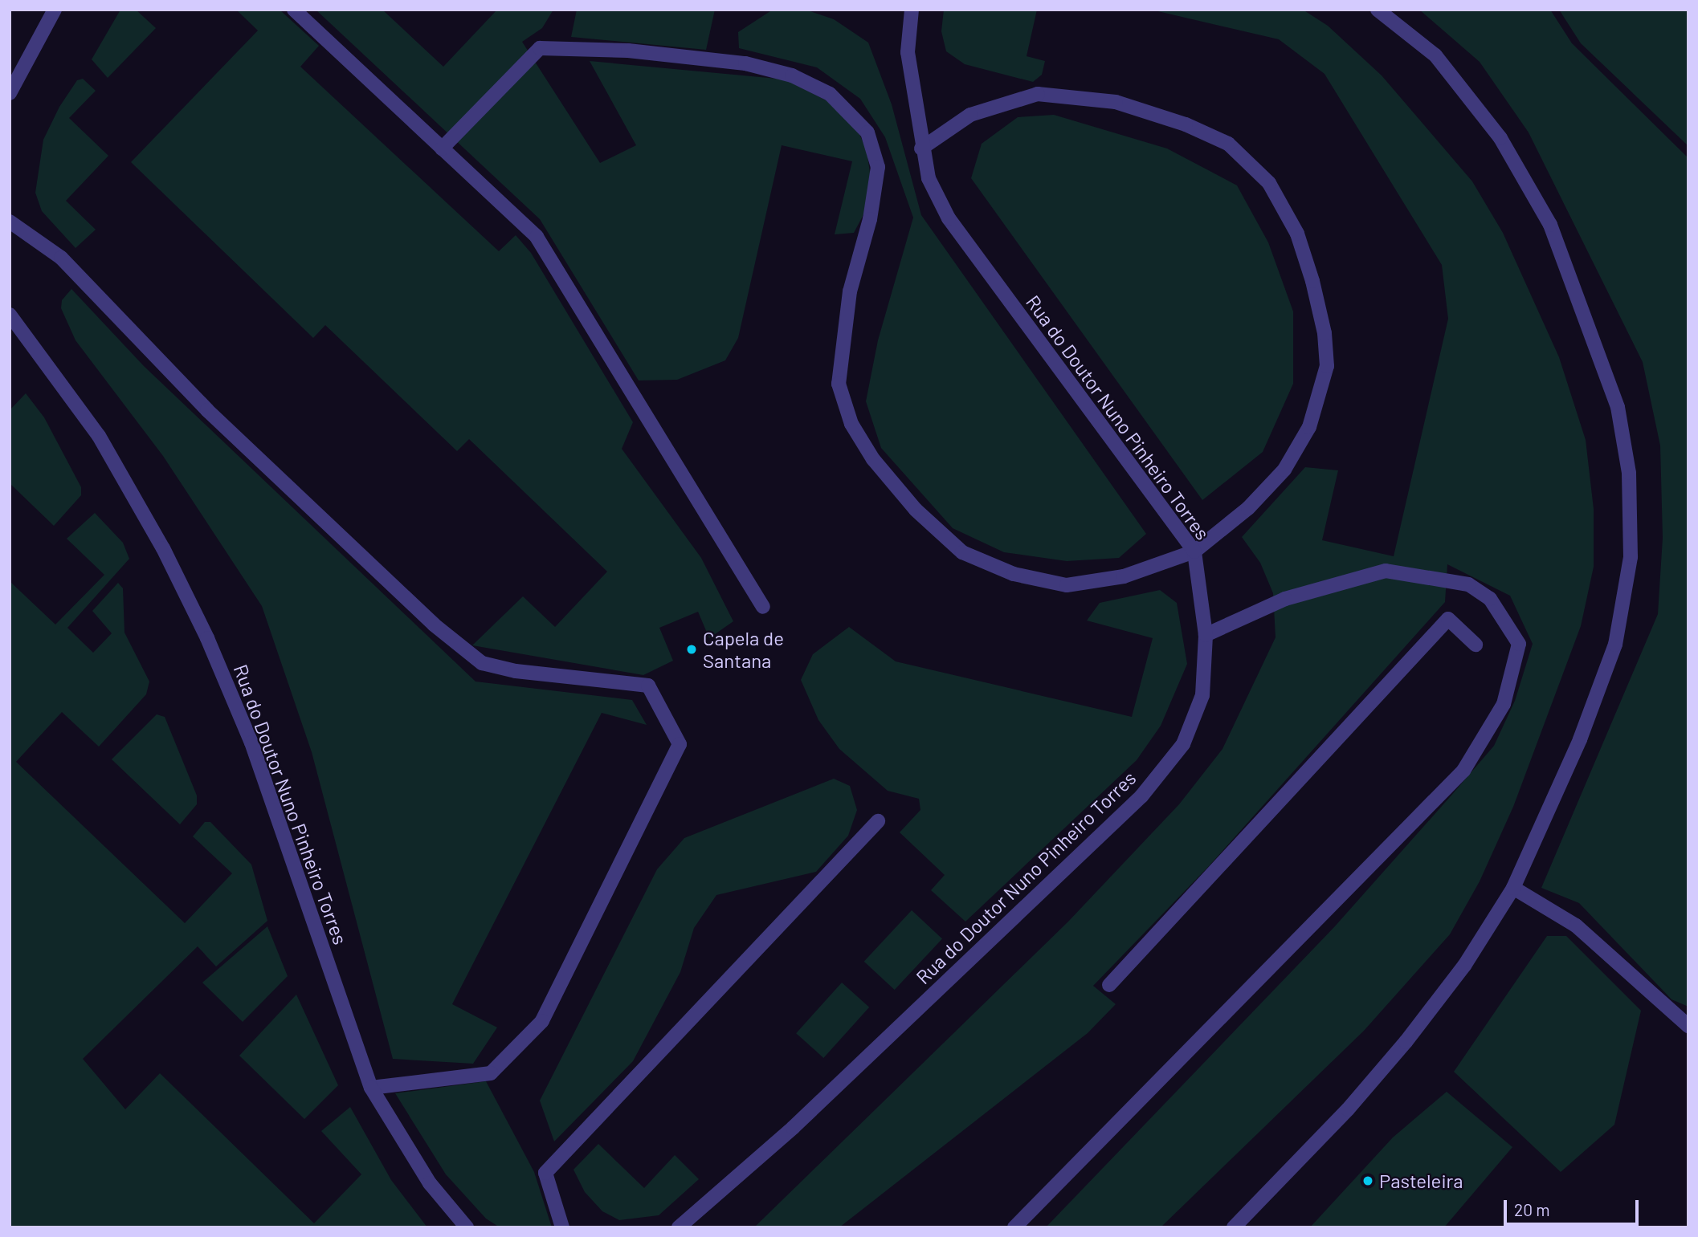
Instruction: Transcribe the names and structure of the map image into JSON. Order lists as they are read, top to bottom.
{
  "streets": {
    "street": ["Rua do Doutor Nuno Pinheiro Torres"]
  },
  "places": ["Capela de Santana", "Pasteleira"],
  "scale_bar": "20 m"
}
